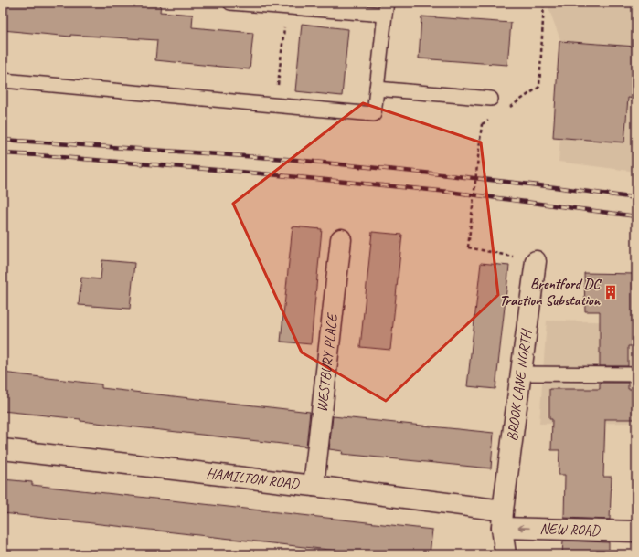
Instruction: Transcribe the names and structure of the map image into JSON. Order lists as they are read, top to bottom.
{
  "streets": {
    "street": [
      "WESTBURY PLACE",
      "BROOK LANE NORTH",
      "HAMILTON ROAD",
      "NEW ROAD"
    ]
  },
  "crossings": [
    ["WESTBURY PLACE", "HAMILTON ROAD"],
    ["BROOK LANE NORTH", "HAMILTON ROAD"],
    ["BROOK LANE NORTH", "NEW ROAD"],
    ["HAMILTON ROAD", "NEW ROAD"]
  ],
  "one_way": ["NEW ROAD"],
  "places": {
    "building": ["Brentford DC Traction Substation"]
  }
}
